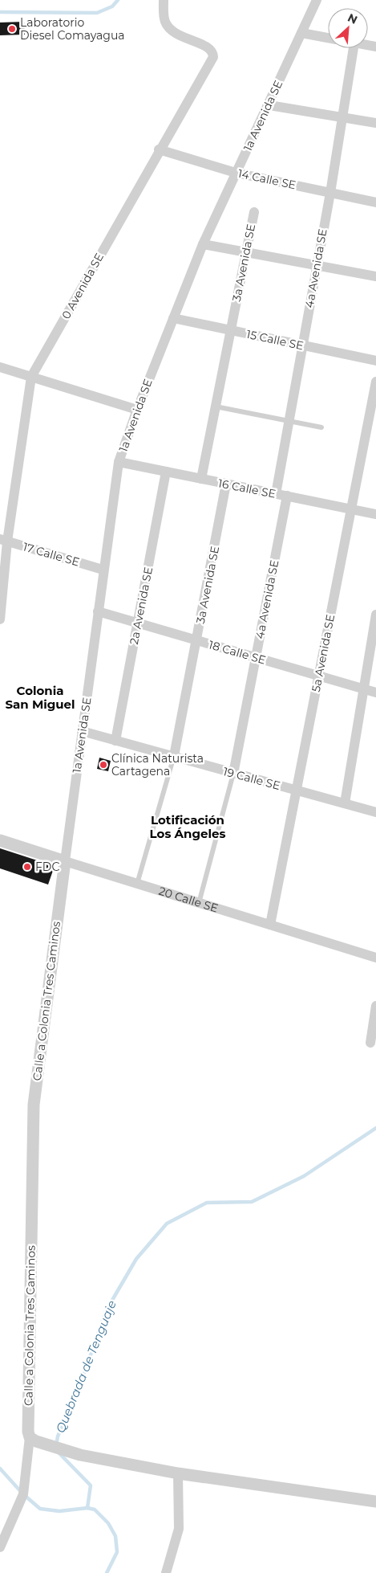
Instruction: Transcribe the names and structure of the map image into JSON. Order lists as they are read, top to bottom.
{
  "streets": {
    "street": [
      "1a Avenida SE",
      "14 Calle SE",
      "3a Avenida SE",
      "4a Avenida SE",
      "0 Avenida SE",
      "15 Calle SE",
      "16 Calle SE",
      "17 Calle SE",
      "2a Avenida SE",
      "18 Calle SE",
      "5a Avenida SE",
      "19 Calle SE",
      "20 Calle SE",
      "Calle a Colonia Tres Caminos"
    ]
  },
  "crossings": [
    ["1a Avenida SE", "14 Calle SE"],
    ["1a Avenida SE", "15 Calle SE"],
    ["1a Avenida SE", "16 Calle SE"],
    ["1a Avenida SE", "17 Calle SE"],
    ["1a Avenida SE", "18 Calle SE"],
    ["1a Avenida SE", "19 Calle SE"],
    ["1a Avenida SE", "20 Calle SE"],
    ["1a Avenida SE", "Calle a Colonia Tres Caminos"],
    ["14 Calle SE", "4a Avenida SE"],
    ["14 Calle SE", "0 Avenida SE"],
    ["3a Avenida SE", "15 Calle SE"],
    ["3a Avenida SE", "16 Calle SE"],
    ["3a Avenida SE", "18 Calle SE"],
    ["3a Avenida SE", "19 Calle SE"],
    ["4a Avenida SE", "15 Calle SE"],
    ["4a Avenida SE", "16 Calle SE"],
    ["4a Avenida SE", "18 Calle SE"],
    ["4a Avenida SE", "19 Calle SE"],
    ["0 Avenida SE", "17 Calle SE"],
    ["16 Calle SE", "2a Avenida SE"],
    ["16 Calle SE", "5a Avenida SE"],
    ["2a Avenida SE", "18 Calle SE"],
    ["2a Avenida SE", "19 Calle SE"],
    ["18 Calle SE", "5a Avenida SE"],
    ["5a Avenida SE", "19 Calle SE"],
    ["5a Avenida SE", "20 Calle SE"],
    ["20 Calle SE", "Calle a Colonia Tres Caminos"]
  ],
  "districts": ["Colonia San Miguel", "Lotificación Los Ángeles"],
  "water": ["Quebrada de Tenguaje"],
  "places": ["Laboratorio Diesel Comayagua", "Clínica Naturista Cartagena", "FDC"],
  "north": "top right"
}
